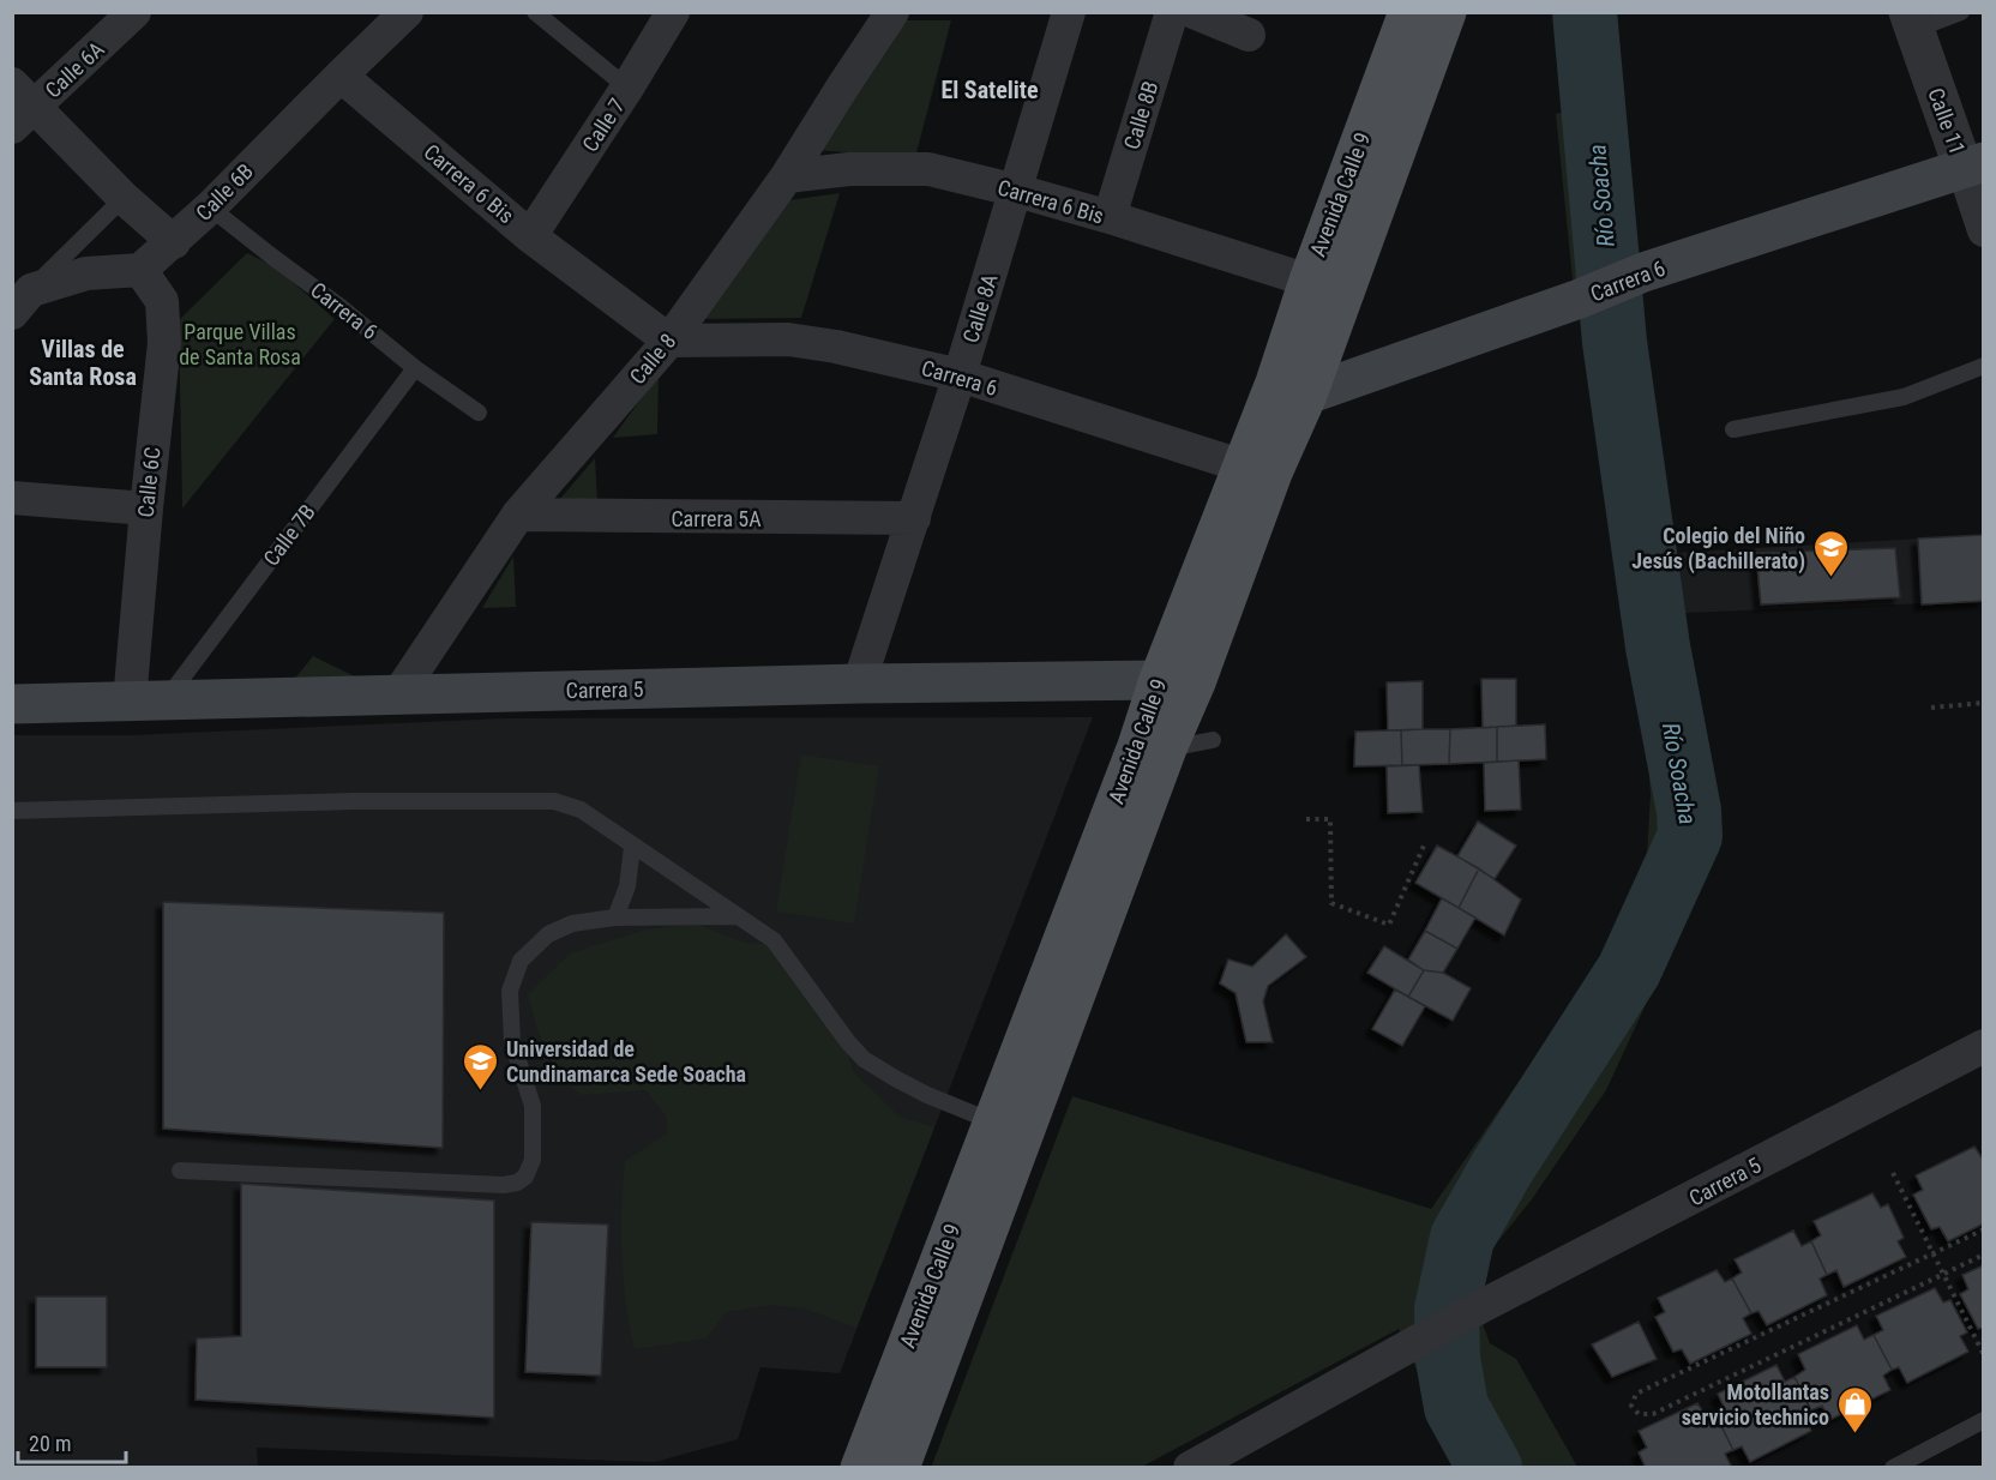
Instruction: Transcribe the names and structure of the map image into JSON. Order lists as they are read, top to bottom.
{
  "streets": {
    "main road": ["Avenida Calle 9", "Carrera 6", "Carrera 5"],
    "street": [
      "Calle 6A",
      "Calle 8B",
      "Calle 11",
      "Calle 7",
      "Carrera 6 Bis",
      "Calle 6B",
      "Calle 8A",
      "Calle 8",
      "Calle 6C",
      "Carrera 5A"
    ],
    "lane": ["Calle 7B"]
  },
  "crossings": [
    ["Calle 8B", "Carrera 6 Bis"],
    ["Calle 11", "Carrera 6"],
    ["Calle 7", "Carrera 6 Bis"],
    ["Carrera 6 Bis", "Calle 6B"],
    ["Carrera 6 Bis", "Avenida Calle 9"],
    ["Carrera 6 Bis", "Carrera 6"],
    ["Carrera 6 Bis", "Calle 8A"],
    ["Carrera 6 Bis", "Calle 8"],
    ["Calle 6B", "Carrera 6"],
    ["Calle 6B", "Calle 6C"],
    ["Avenida Calle 9", "Carrera 6"],
    ["Avenida Calle 9", "Carrera 5"],
    ["Carrera 6", "Calle 8A"],
    ["Carrera 6", "Calle 8"],
    ["Carrera 6", "Calle 7B"],
    ["Calle 8A", "Carrera 5A"],
    ["Calle 8A", "Carrera 5"],
    ["Calle 8", "Carrera 5A"],
    ["Calle 8", "Carrera 5"],
    ["Calle 6C", "Calle 7B"],
    ["Calle 6C", "Carrera 5"],
    ["Calle 7B", "Carrera 5"]
  ],
  "districts": ["El Satelite", "Villas de Santa Rosa"],
  "water": ["Río Soacha"],
  "parks": ["Parque Villas de Santa Rosa"],
  "places": {
    "school or university": ["Colegio del Niño Jesús (Bachillerato)", "Universidad de Cundinamarca Sede Soacha"],
    "shop": ["Motollantas servicio technico"]
  },
  "scale_bar": "20 m"
}
